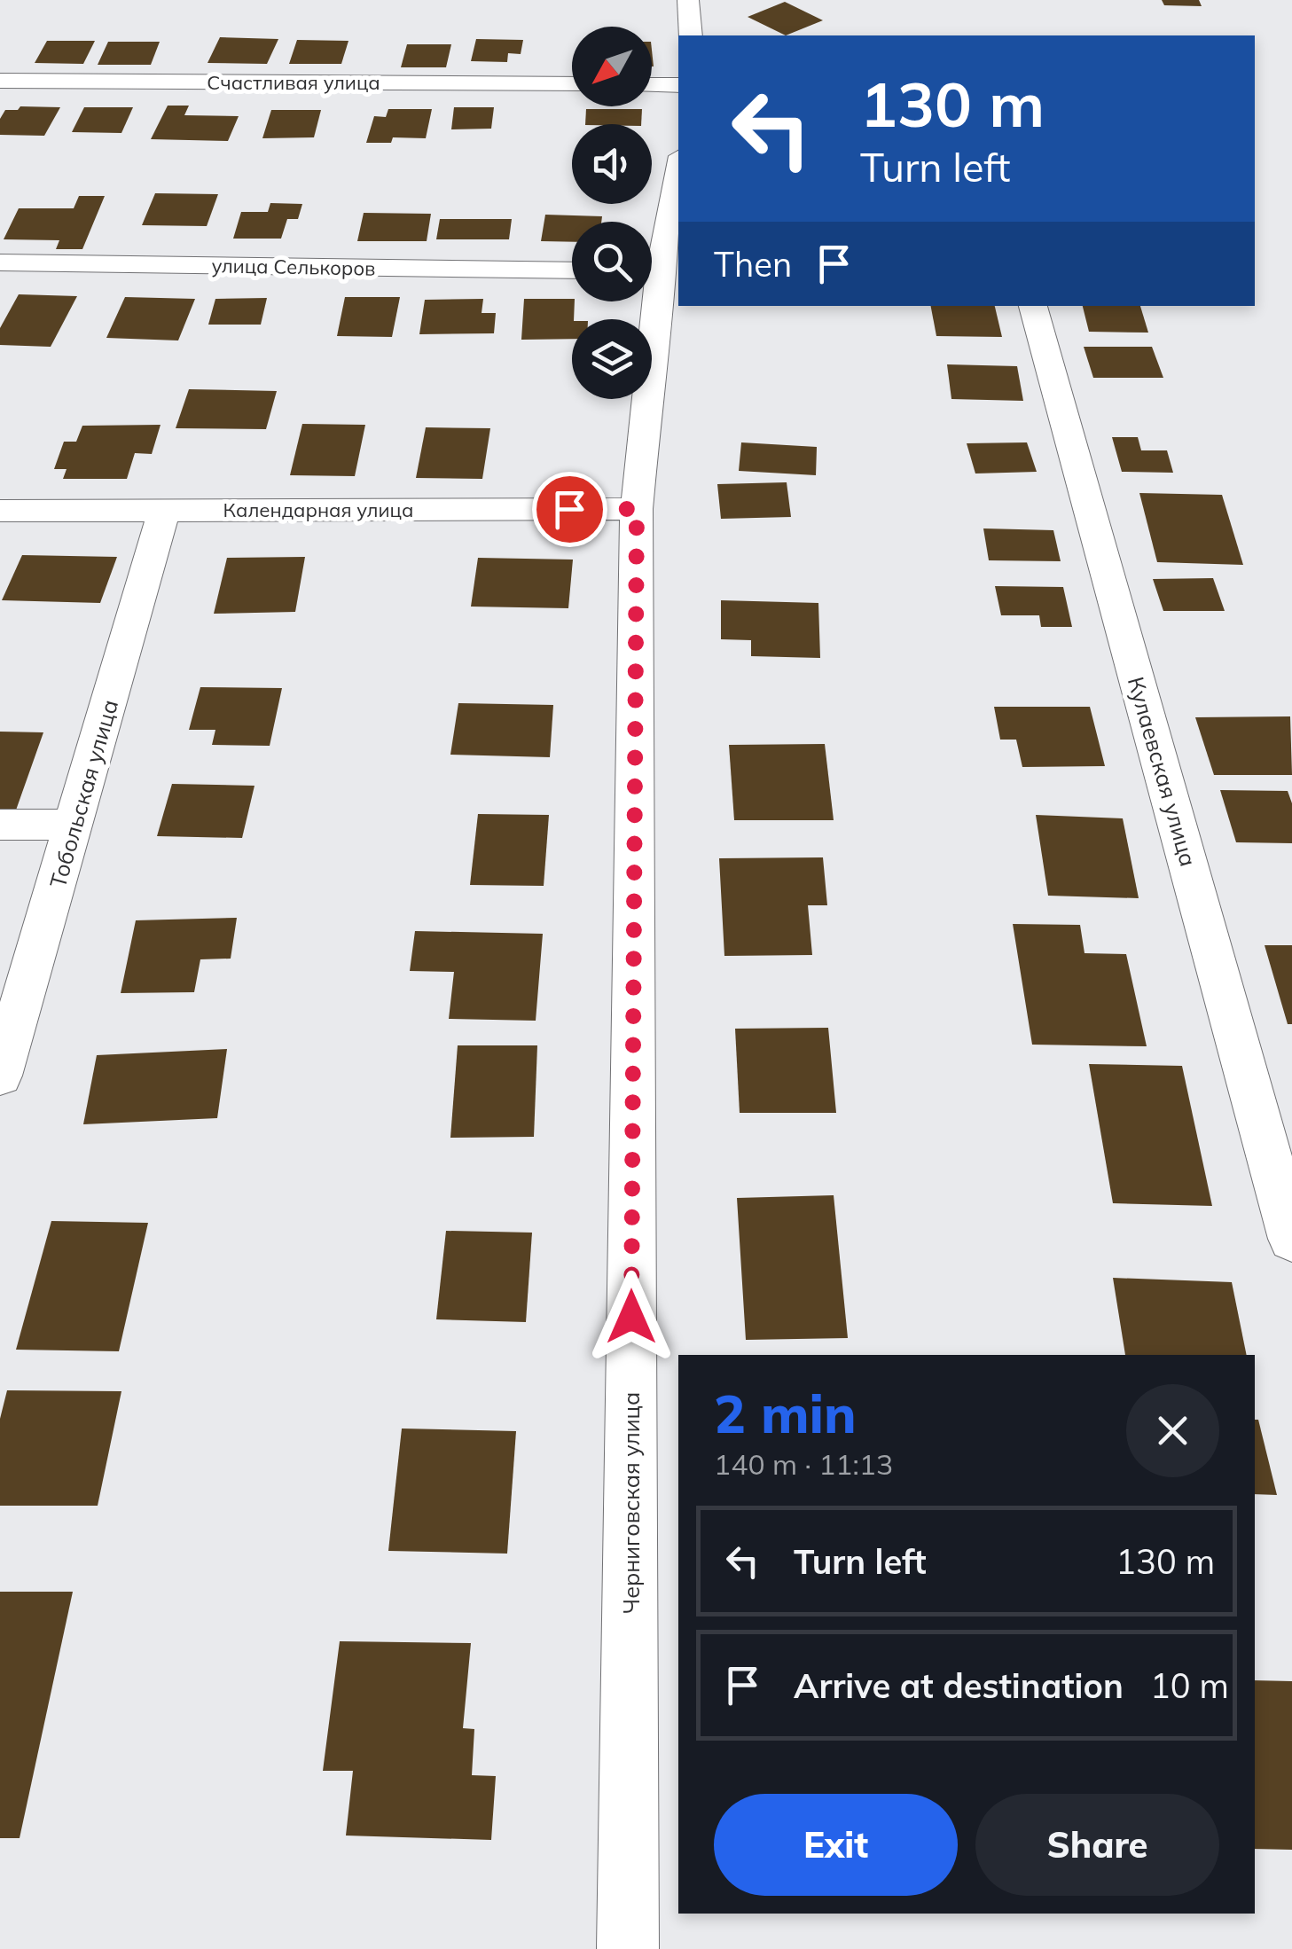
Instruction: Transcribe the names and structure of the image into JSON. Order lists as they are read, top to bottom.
{
  "streets": {
    "street": [
      "Счастливая улица",
      "улица Селькоров",
      "Календарная улица",
      "Кулаевская улица",
      "Тобольская улица",
      "Черниговская улица"
    ]
  },
  "crossings": [
    ["Календарная улица", "Тобольская улица"],
    ["Календарная улица", "Черниговская улица"]
  ],
  "north": "bottom left",
  "page": {
    "turn": ["130 m", "Turn left"],
    "then": "Then",
    "heading": ["2 min", "140 m · 11:13"],
    "list": [
      {
        "name": "Turn left",
        "value": "130 m"
      },
      {
        "name": "Arrive at destination",
        "value": "10 m"
      }
    ],
    "buttons": ["Exit", "Share"]
  }
}
